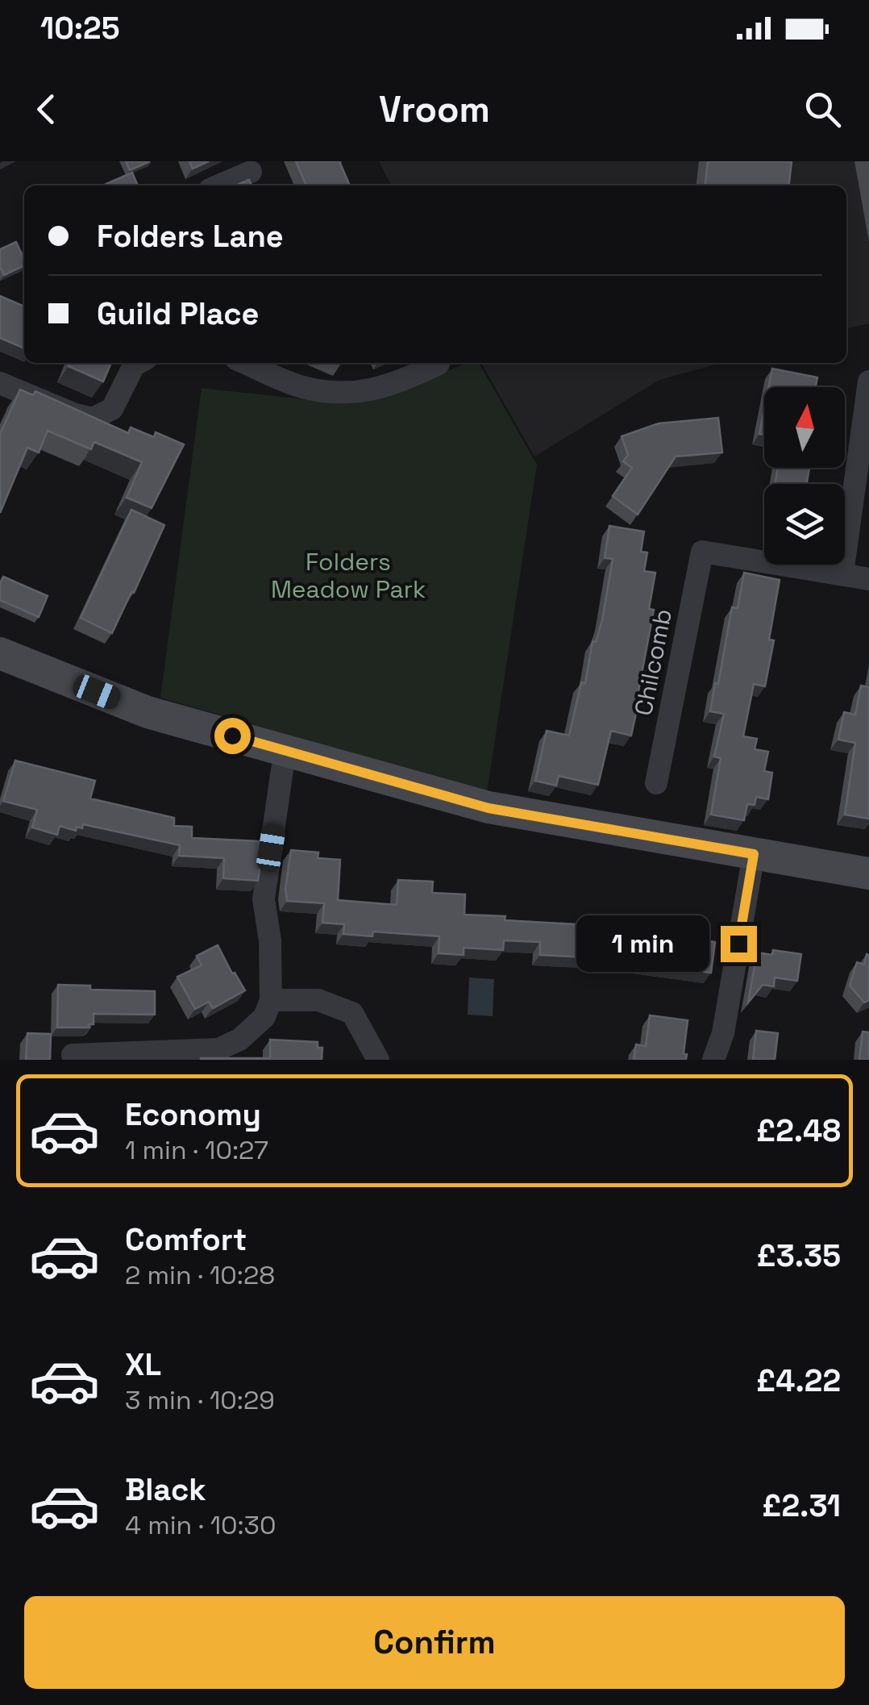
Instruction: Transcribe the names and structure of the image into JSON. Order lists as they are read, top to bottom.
{
  "streets": {
    "street": ["Chilcomb"]
  },
  "parks": ["Folders Meadow Park"],
  "north": "top",
  "page": {
    "status": "10:25",
    "header": "Vroom",
    "banner": ["Folders Lane", "Guild Place"],
    "bubble": "1 min",
    "list": [
      {
        "name": "Economy",
        "note": "1 min · 10:27",
        "value": "£2.48"
      },
      {
        "name": "Comfort",
        "note": "2 min · 10:28",
        "value": "£3.35"
      },
      {
        "name": "XL",
        "note": "3 min · 10:29",
        "value": "£4.22"
      },
      {
        "name": "Black",
        "note": "4 min · 10:30",
        "value": "£2.31"
      }
    ],
    "buttons": "Confirm"
  }
}
